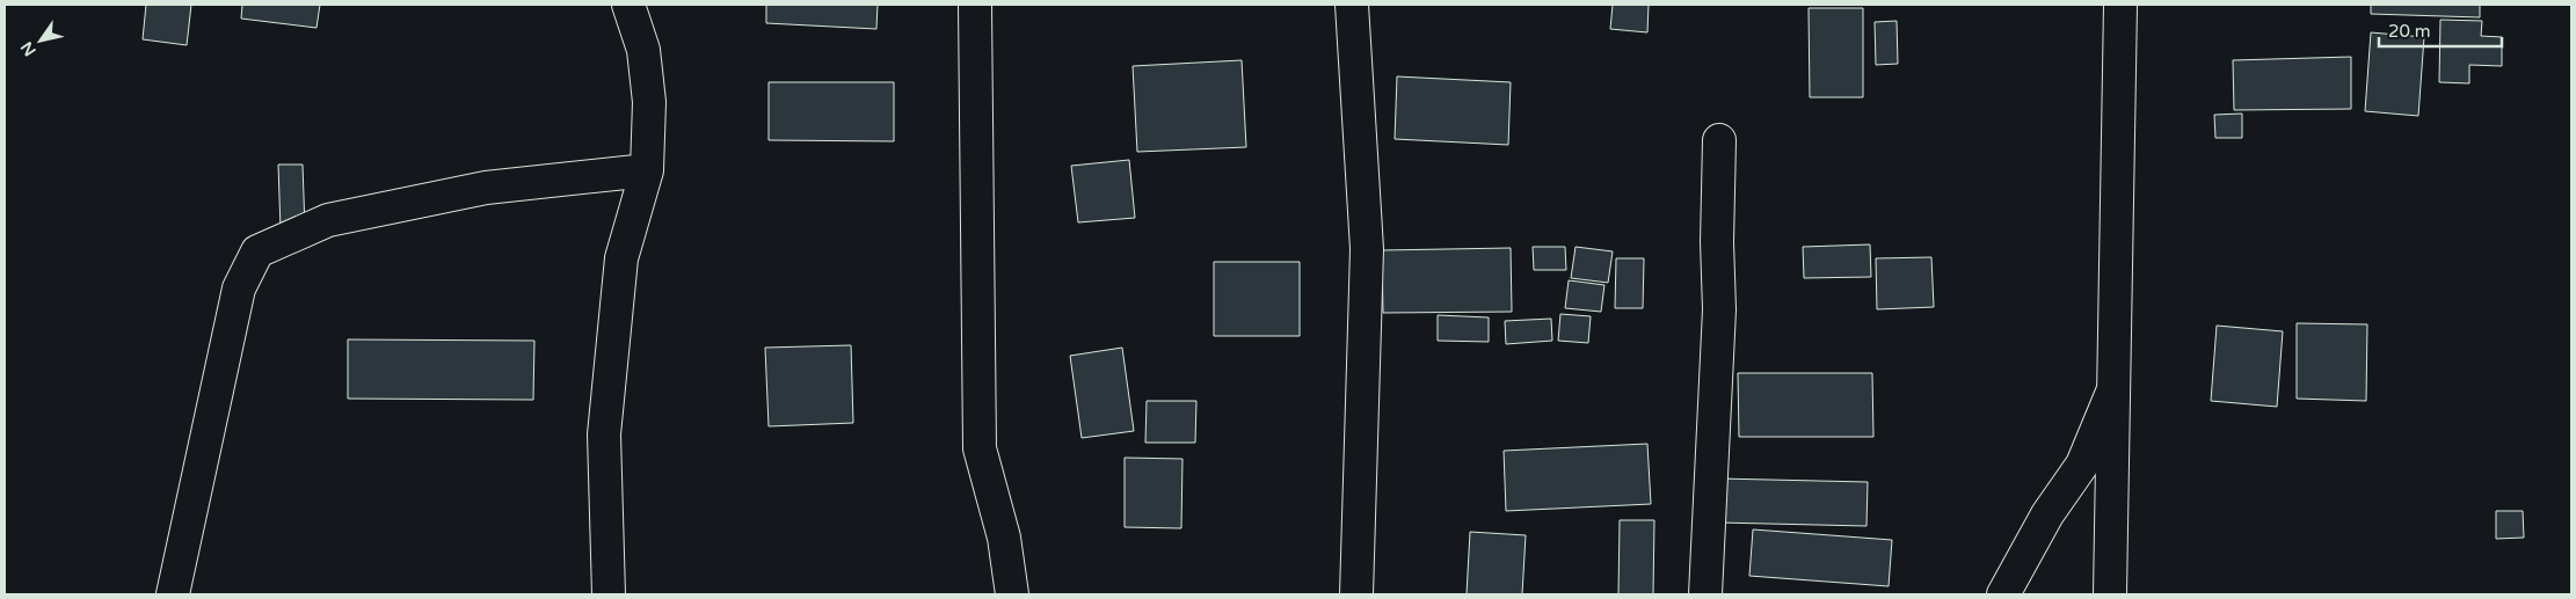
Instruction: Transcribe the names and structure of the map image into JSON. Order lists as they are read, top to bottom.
{
  "scale_bar": "20 m",
  "north": "bottom left"
}
